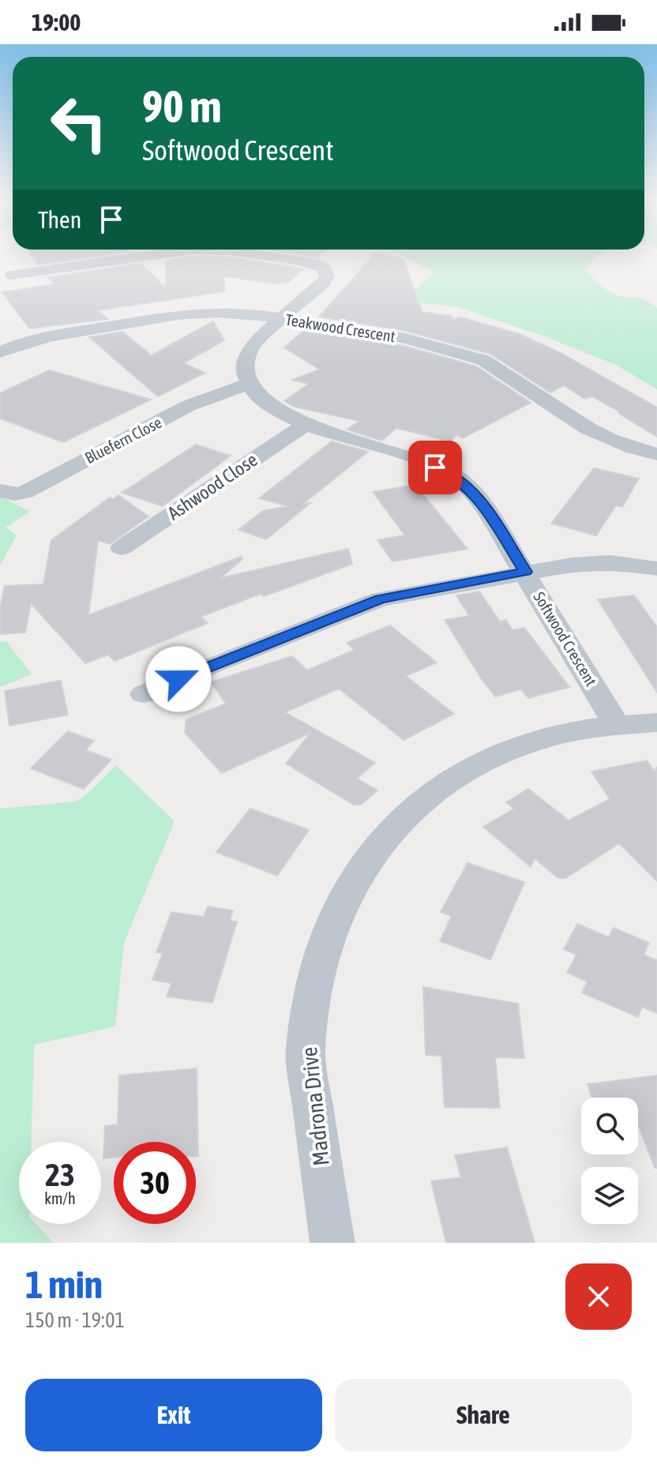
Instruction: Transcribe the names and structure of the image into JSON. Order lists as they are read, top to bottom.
{
  "streets": {
    "street": [
      "Teakwood Crescent",
      "Bluefern Close",
      "Ashwood Close",
      "Softwood Crescent",
      "Madrona Drive"
    ]
  },
  "crossings": [
    ["Bluefern Close", "Softwood Crescent"],
    ["Ashwood Close", "Softwood Crescent"],
    ["Softwood Crescent", "Madrona Drive"]
  ],
  "page": {
    "status": "19:00",
    "turn": ["90 m", "Softwood Crescent"],
    "then": "Then",
    "speed": "23 km/h",
    "limit": "30",
    "heading": ["1 min", "150 m · 19:01"],
    "buttons": ["Exit", "Share"]
  }
}
